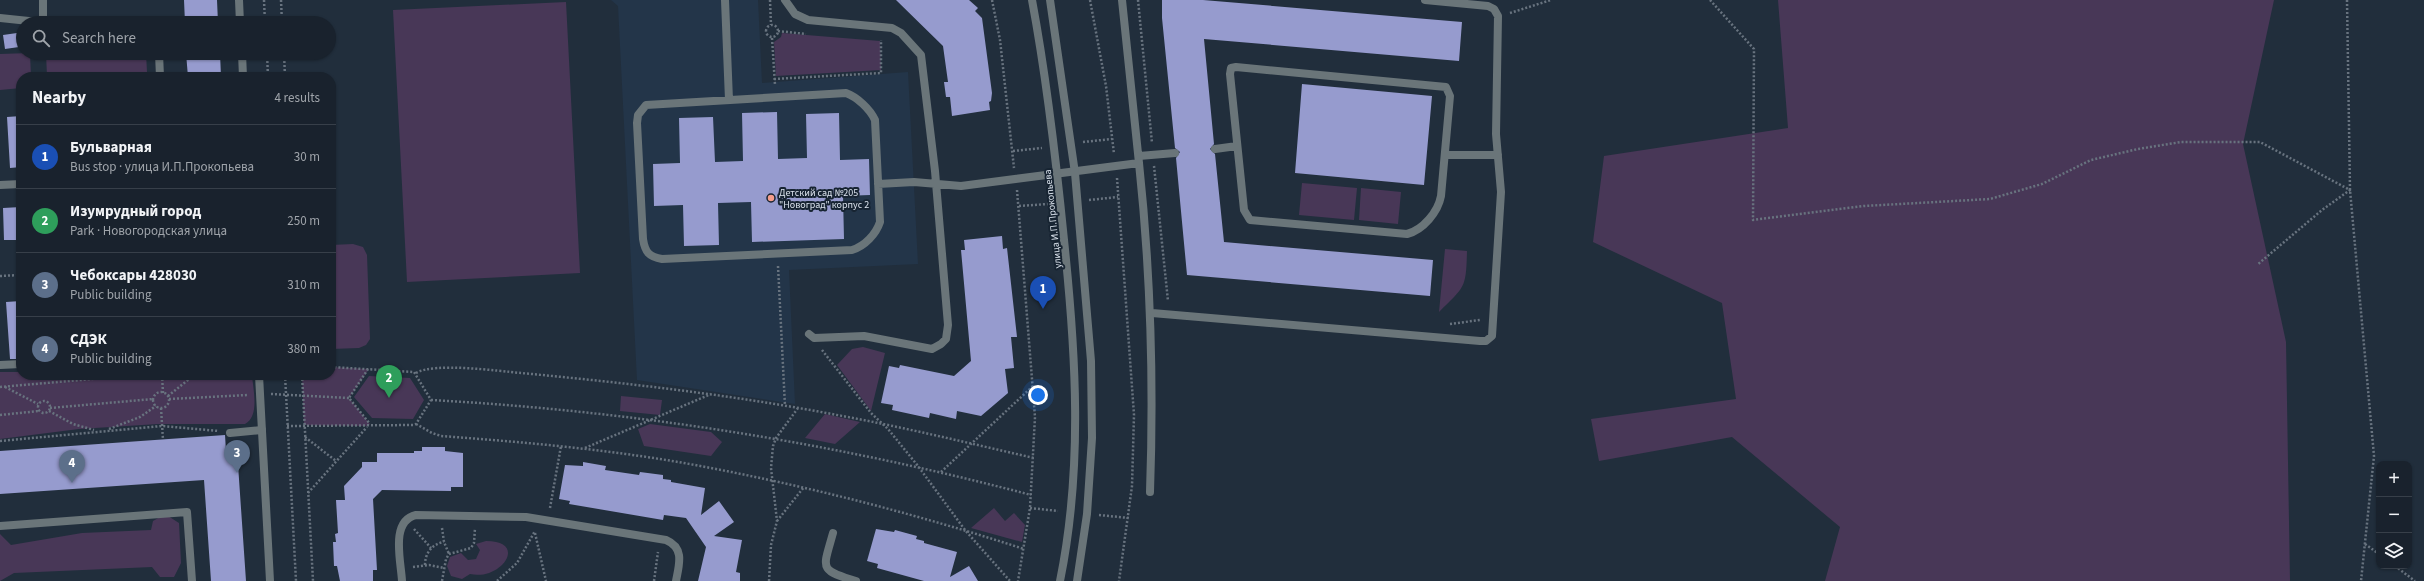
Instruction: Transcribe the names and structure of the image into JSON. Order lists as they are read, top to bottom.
{
  "streets": {
    "street": ["улица И.П.Прокопьева"]
  },
  "places": ["Детский сад №205 \"Новоград\" корпус 2"],
  "page": {
    "search": "Search here",
    "heading": ["Nearby", "4 results"],
    "list": [
      {
        "mark": "1",
        "name": "Бульварная",
        "note": "Bus stop · улица И.П.Прокопьева",
        "value": "30 m"
      },
      {
        "mark": "2",
        "name": "Изумрудный город",
        "note": "Park · Новогородская улица",
        "value": "250 m"
      },
      {
        "mark": "3",
        "name": "Чебоксары 428030",
        "note": "Public building",
        "value": "310 m"
      },
      {
        "mark": "4",
        "name": "СДЭК",
        "note": "Public building",
        "value": "380 m"
      }
    ],
    "pins": [
      "1",
      "2",
      "3",
      "4"
    ],
    "map_buttons": ["+", "−"]
  }
}
